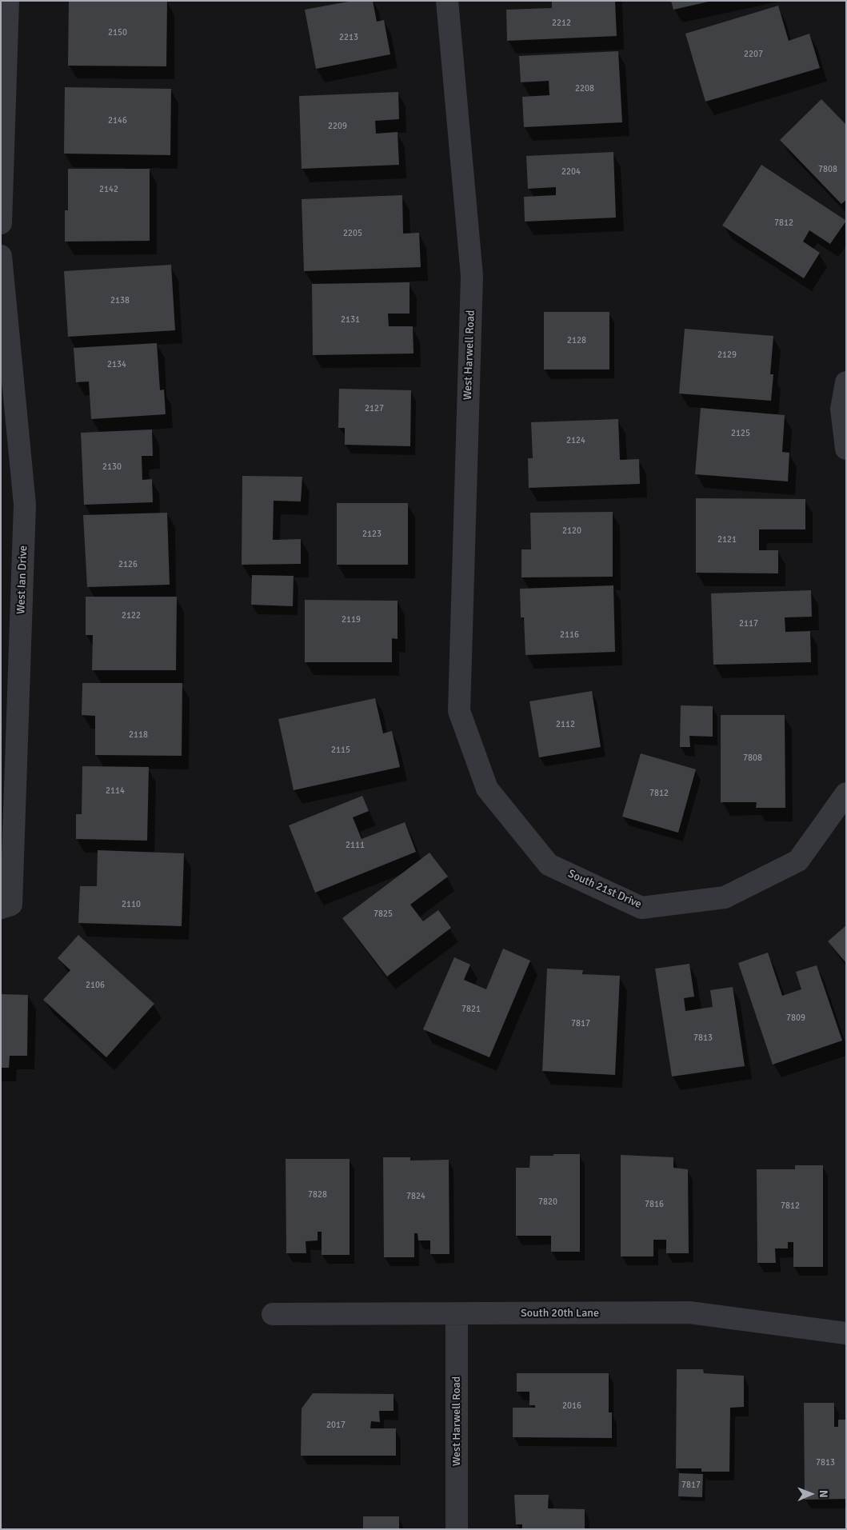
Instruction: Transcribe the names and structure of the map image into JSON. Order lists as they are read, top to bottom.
{
  "streets": {
    "street": [
      "West Harwell Road",
      "West Ian Drive",
      "South 21st Drive",
      "South 20th Lane"
    ]
  },
  "crossings": [
    ["West Harwell Road", "South 21st Drive"],
    ["West Harwell Road", "South 20th Lane"]
  ],
  "house_numbers": [
    "2212",
    "2150",
    "2213",
    "2207",
    "2208",
    "2146",
    "2209",
    "7808",
    "2204",
    "2142",
    "7812",
    "2205",
    "2138",
    "2131",
    "2128",
    "2129",
    "2134",
    "2127",
    "2125",
    "2124",
    "2130",
    "2120",
    "2123",
    "2121",
    "2126",
    "2122",
    "2119",
    "2117",
    "2116",
    "2112",
    "2118",
    "2115",
    "7808",
    "2114",
    "7812",
    "2111",
    "2110",
    "7825",
    "2106",
    "7821",
    "7809",
    "7817",
    "7813",
    "7828",
    "7824",
    "7820",
    "7816",
    "7812",
    "2016",
    "2017",
    "7813",
    "7817"
  ],
  "north": "right"
}
